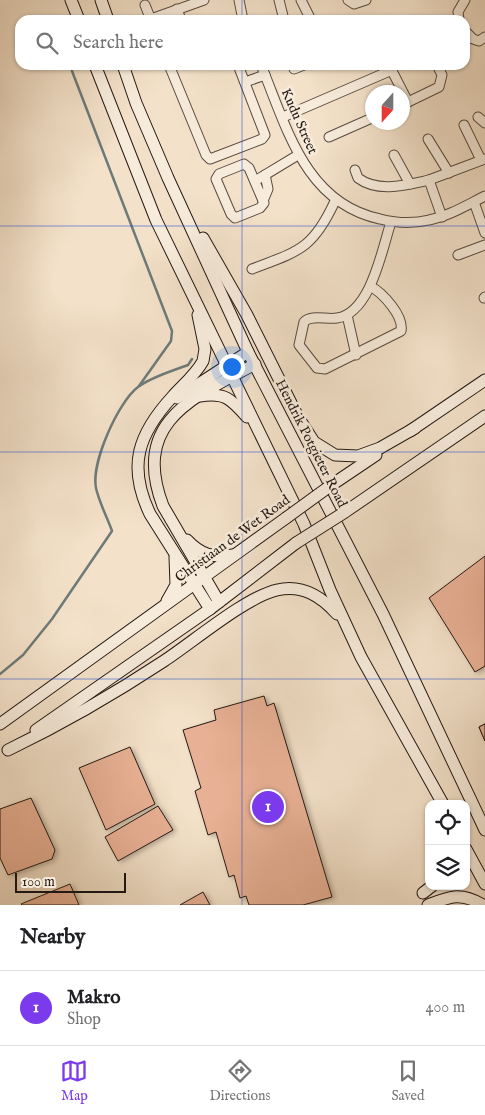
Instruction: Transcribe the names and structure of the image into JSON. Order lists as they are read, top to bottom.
{
  "streets": {
    "main road": ["Hendrik Potgieter Road", "Christiaan de Wet Road"],
    "street": ["Kudu Street"]
  },
  "scale_bar": "100 m",
  "north": "bottom",
  "page": {
    "search": "Search here",
    "pins": "1",
    "scale": "100 m",
    "heading": "Nearby",
    "list": [
      {
        "mark": "1",
        "name": "Makro",
        "note": "Shop",
        "value": "400 m"
      }
    ],
    "nav": ["Map", "Directions", "Saved"]
  }
}
